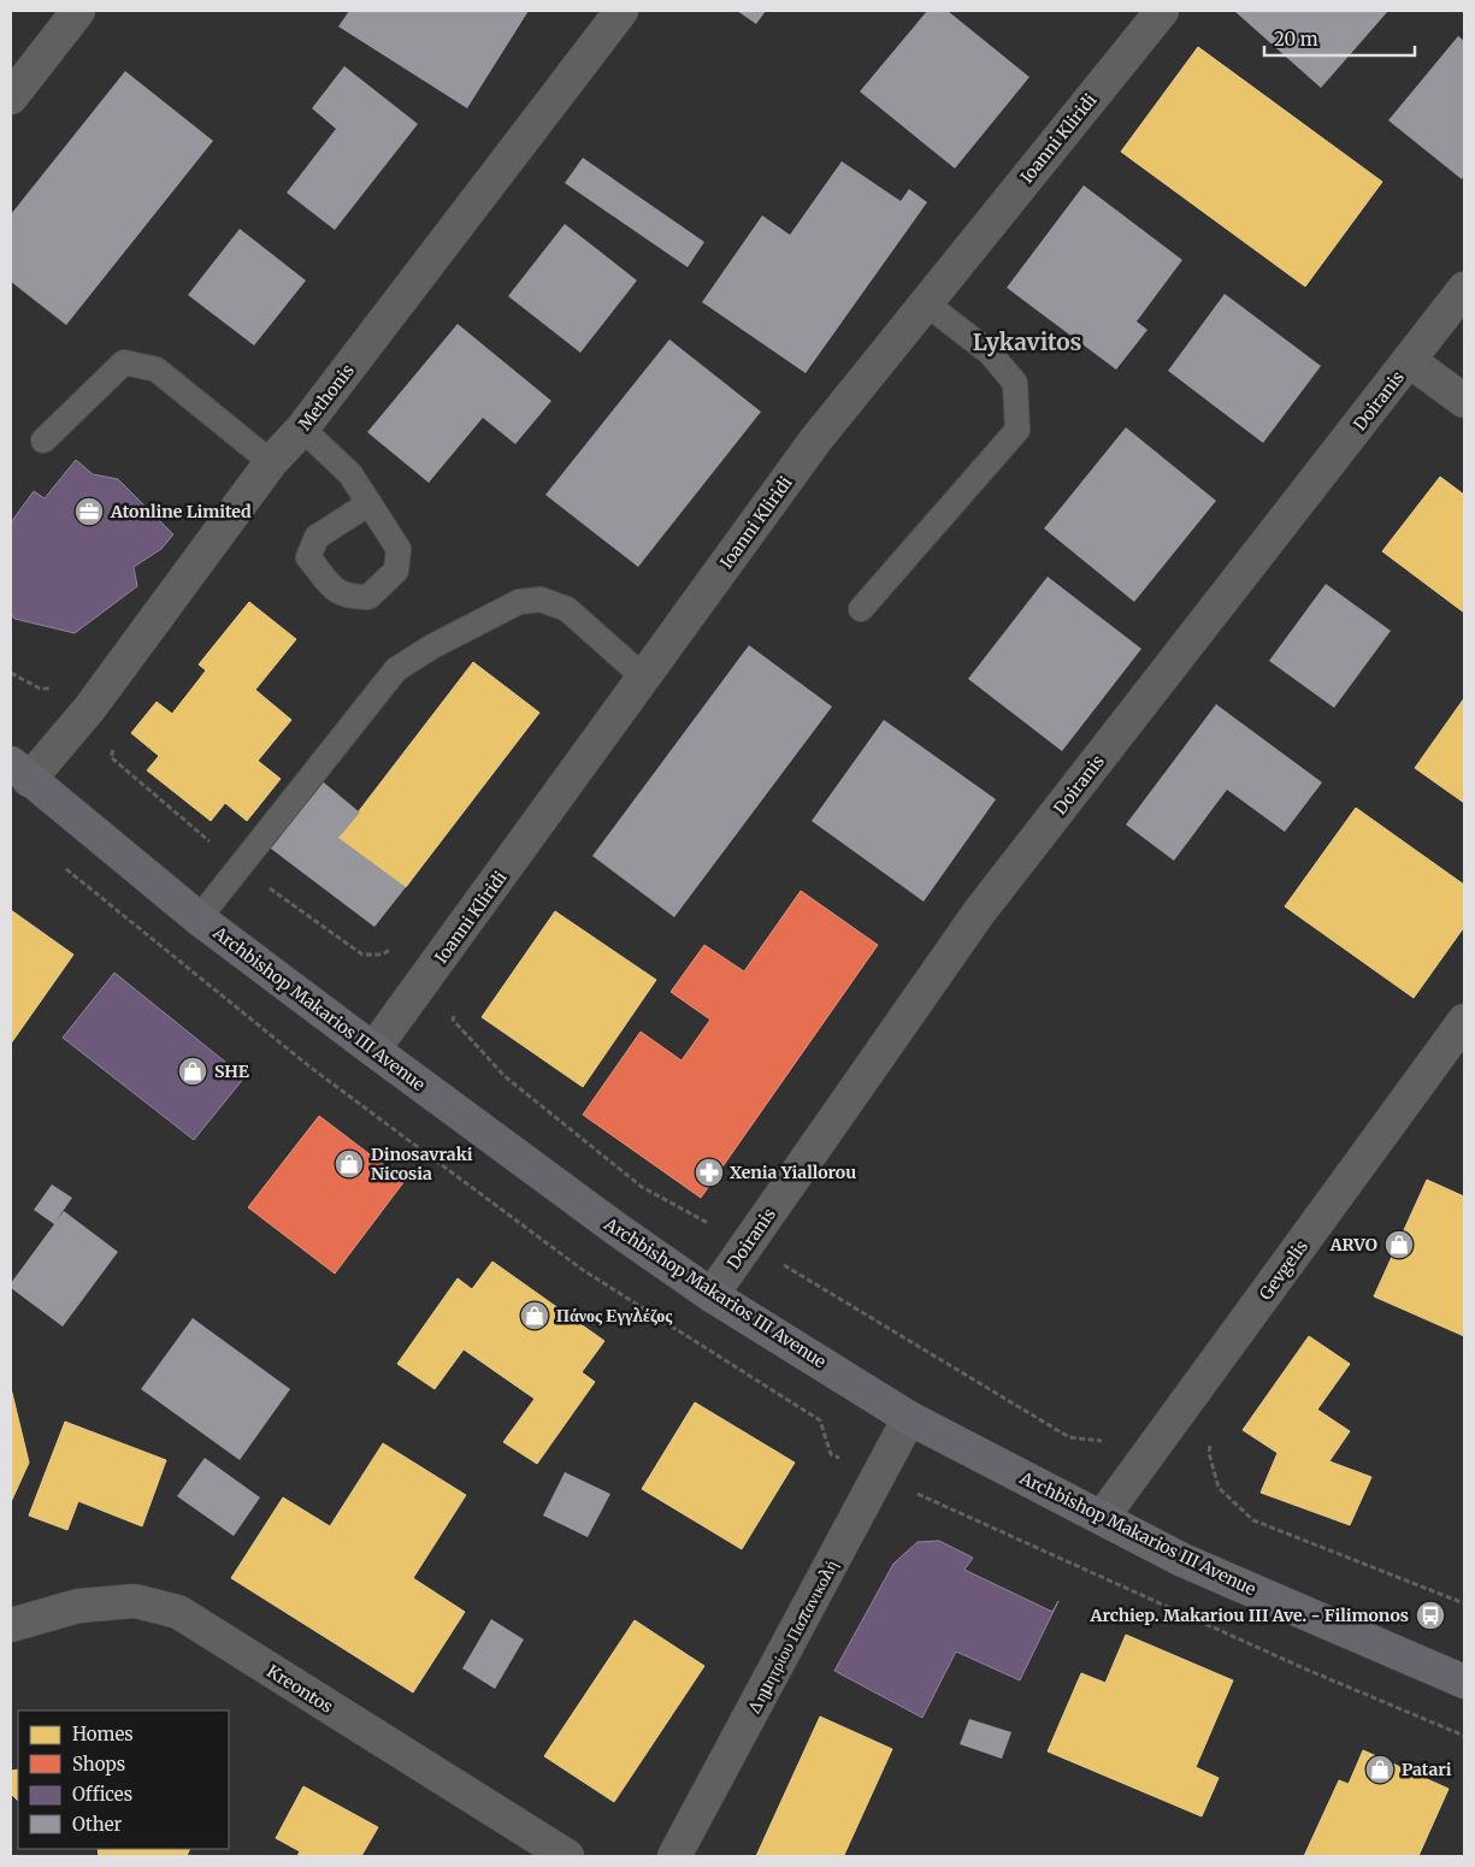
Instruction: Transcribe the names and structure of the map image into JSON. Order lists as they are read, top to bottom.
{
  "streets": {
    "main road": ["Archbishop Makarios III Avenue"],
    "street": [
      "Ioanni Kliridi",
      "Methonis",
      "Doiranis",
      "Gevgelis",
      "Δημητρίου Παπανικολή",
      "Kreontos"
    ]
  },
  "crossings": [
    ["Ioanni Kliridi", "Archbishop Makarios III Avenue"],
    ["Methonis", "Archbishop Makarios III Avenue"],
    ["Doiranis", "Archbishop Makarios III Avenue"],
    ["Archbishop Makarios III Avenue", "Gevgelis"],
    ["Archbishop Makarios III Avenue", "Δημητρίου Παπανικολή"]
  ],
  "districts": ["Lykavitos"],
  "places": {
    "office": ["Atonline Limited"],
    "shop": [
      "SHE",
      "Dinosavraki Nicosia",
      "ARVO",
      "Πάνος Εγγλέζος",
      "Patari"
    ],
    "pharmacy": ["Xenia Yiallorou"],
    "bus stop": ["Archiep. Makariou III Ave. - Filimonos"]
  },
  "legend": [
    "Homes",
    "Shops",
    "Offices",
    "Other"
  ],
  "scale_bar": "20 m"
}
